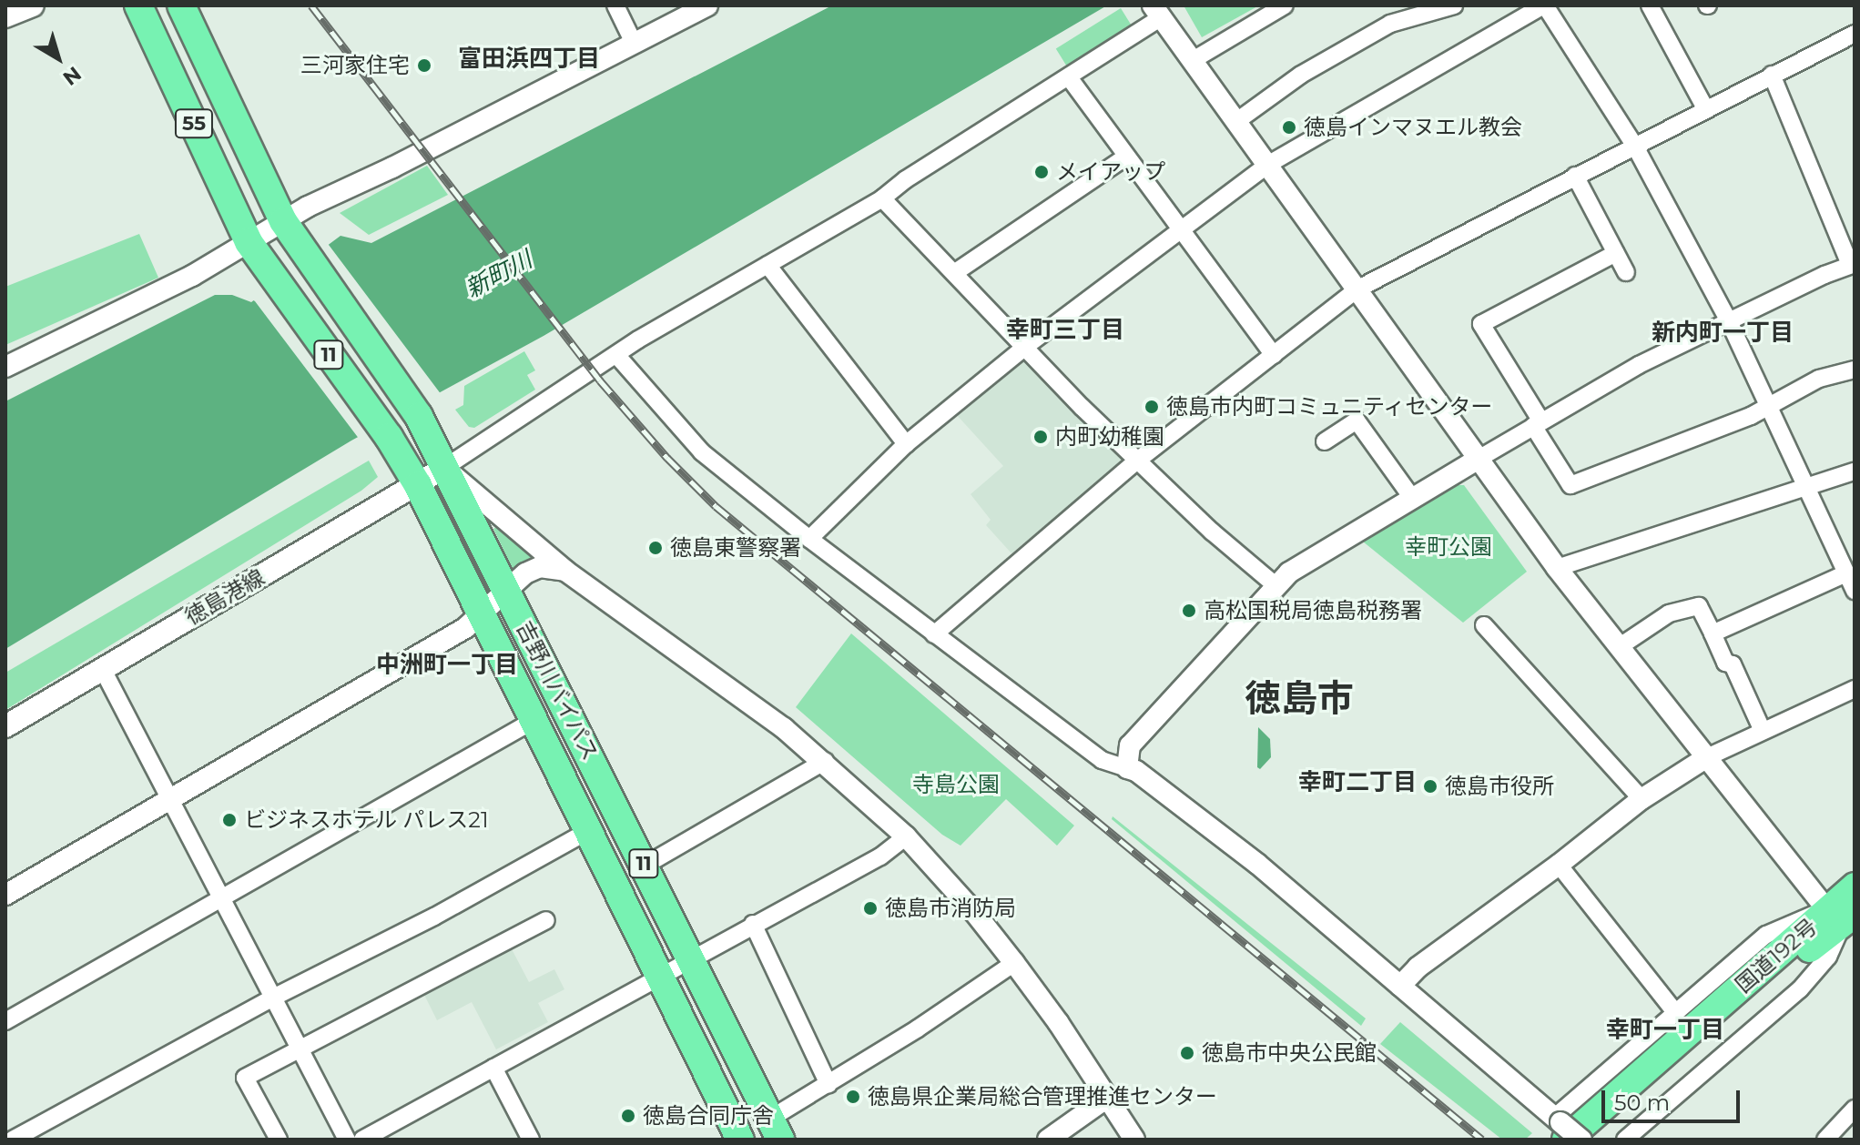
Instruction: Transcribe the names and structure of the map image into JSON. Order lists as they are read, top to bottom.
{
  "streets": {
    "highway": [
      "55",
      "11",
      "吉野川バイパス",
      "国道192号"
    ],
    "main road": ["徳島港線"]
  },
  "crossings": [
    ["55", "吉野川バイパス"],
    ["徳島港線", "吉野川バイパス"]
  ],
  "districts": [
    "富田浜四丁目",
    "幸町三丁目",
    "新内町一丁目",
    "中洲町一丁目",
    "徳島市",
    "幸町二丁目",
    "幸町一丁目"
  ],
  "water": ["新町川"],
  "parks": ["幸町公園", "寺島公園"],
  "places": [
    "三河家住宅",
    "徳島インマヌエル教会",
    "メイアップ",
    "徳島市内町コミュニティセンター",
    "内町幼稚園",
    "徳島東警察署",
    "高松国税局徳島税務署",
    "徳島市役所",
    "ビジネスホテル パレス21",
    "徳島市消防局",
    "徳島市中央公民館",
    "徳島県企業局総合管理推進センター",
    "徳島合同庁舎"
  ],
  "scale_bar": "50 m",
  "north": "bottom right"
}
